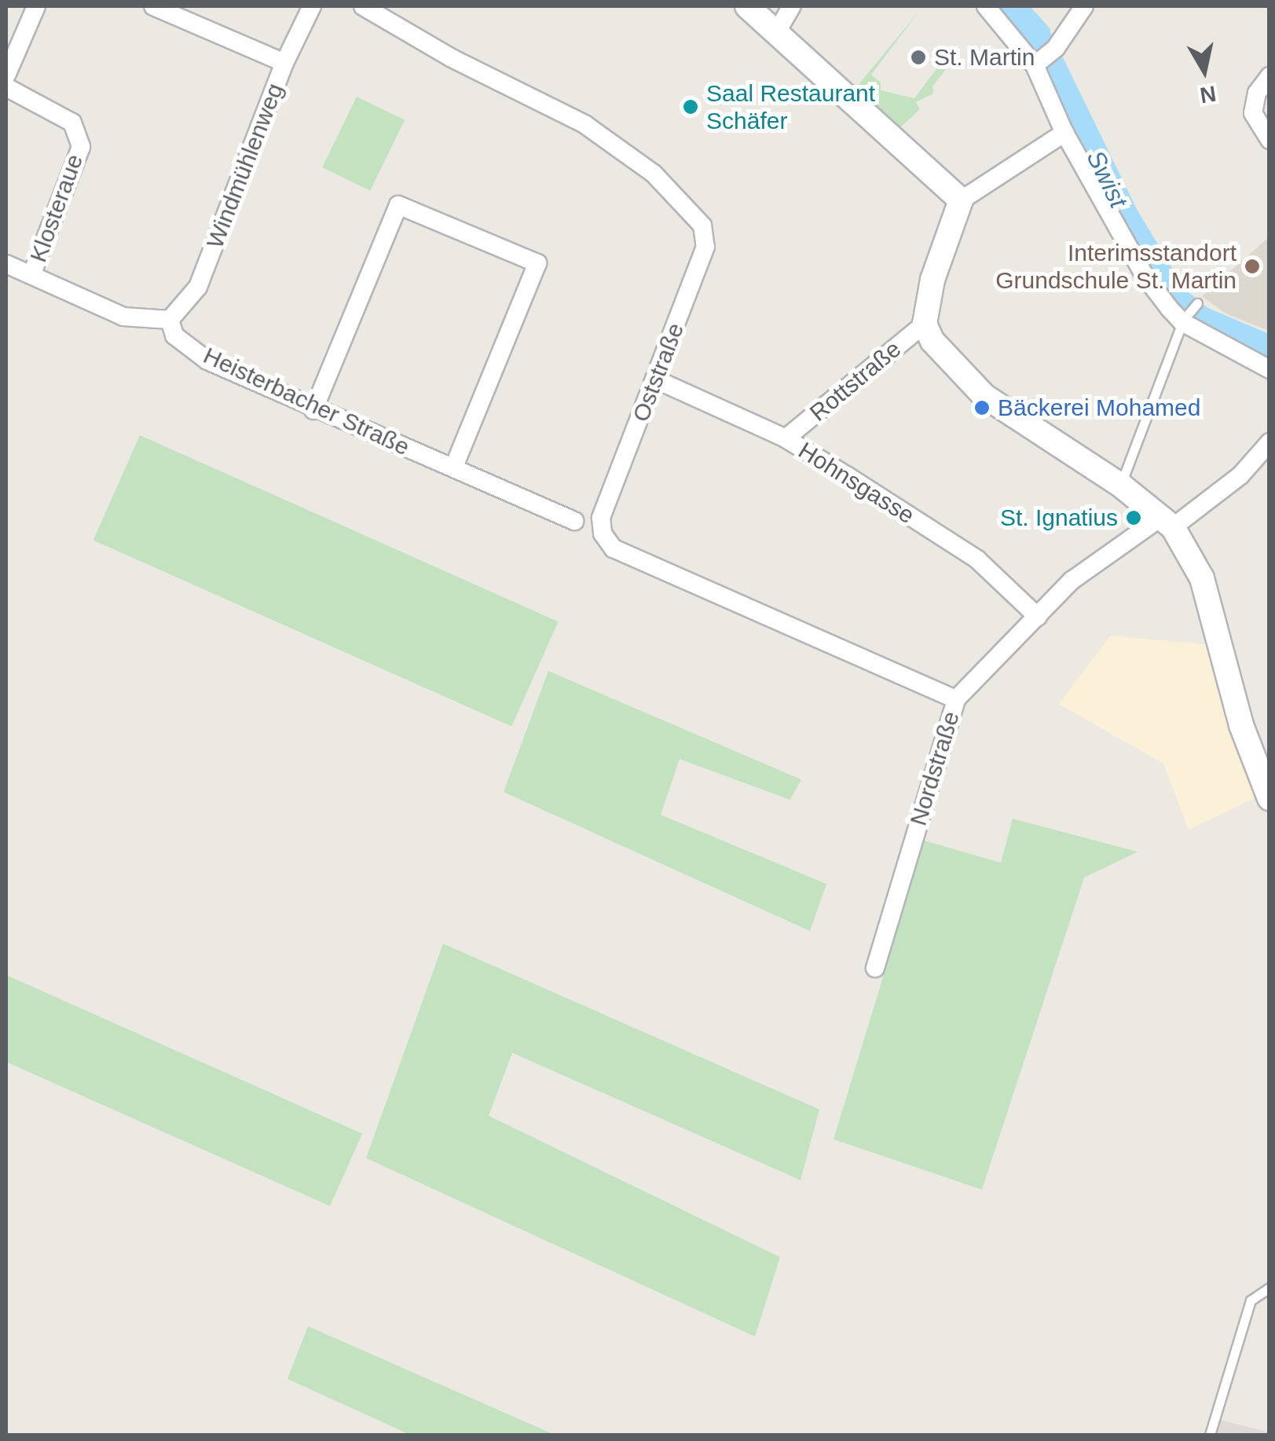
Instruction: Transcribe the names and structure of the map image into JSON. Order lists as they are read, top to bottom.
{
  "streets": {
    "street": [
      "Windmühlenweg",
      "Klosteraue",
      "Oststraße",
      "Rottstraße",
      "Heisterbacher Straße",
      "Hohnsgasse",
      "Nordstraße"
    ]
  },
  "crossings": [
    ["Windmühlenweg", "Heisterbacher Straße"],
    ["Oststraße", "Hohnsgasse"],
    ["Oststraße", "Nordstraße"],
    ["Rottstraße", "Hohnsgasse"],
    ["Hohnsgasse", "Nordstraße"]
  ],
  "water": ["Swist"],
  "places": [
    "St. Martin",
    "Saal Restaurant Schäfer",
    "Interimsstandort Grundschule St. Martin",
    "Bäckerei Mohamed",
    "St. Ignatius"
  ],
  "north": "bottom"
}
